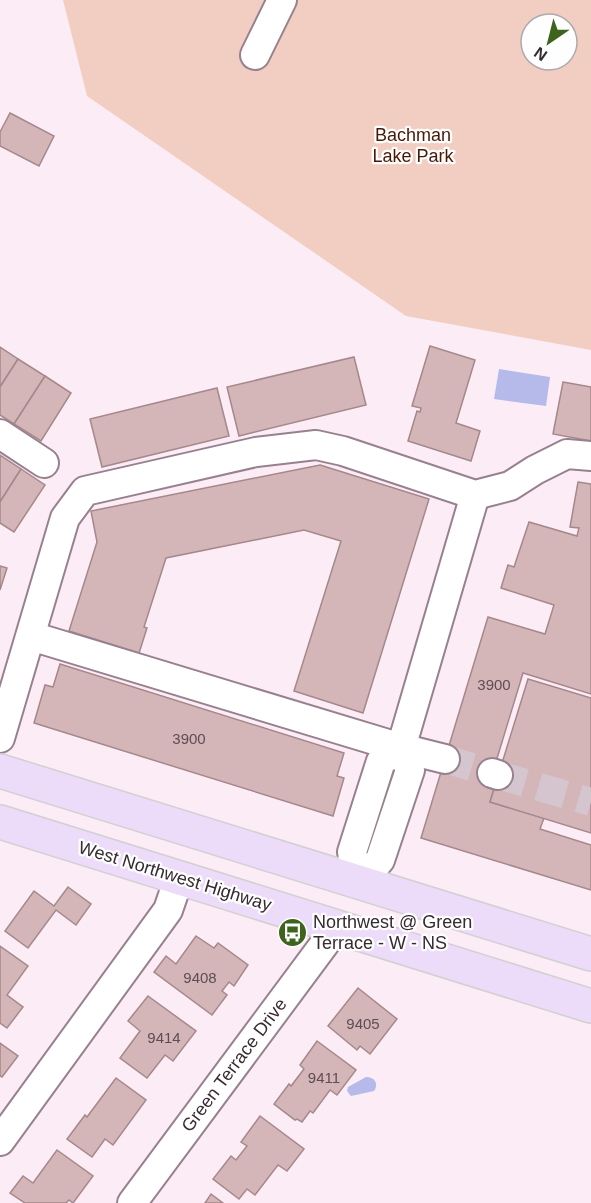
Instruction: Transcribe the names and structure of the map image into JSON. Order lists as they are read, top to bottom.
{
  "streets": {
    "main road": ["West Northwest Highway"],
    "street": ["Green Terrace Drive"]
  },
  "crossings": [
    ["West Northwest Highway", "Green Terrace Drive"]
  ],
  "parks": ["Bachman Lake Park"],
  "places": {
    "bus stop": ["Northwest @ Green Terrace - W - NS"]
  },
  "house_numbers": [
    "3900",
    "3900",
    "9408",
    "9405",
    "9414",
    "9411"
  ],
  "north": "bottom left"
}
